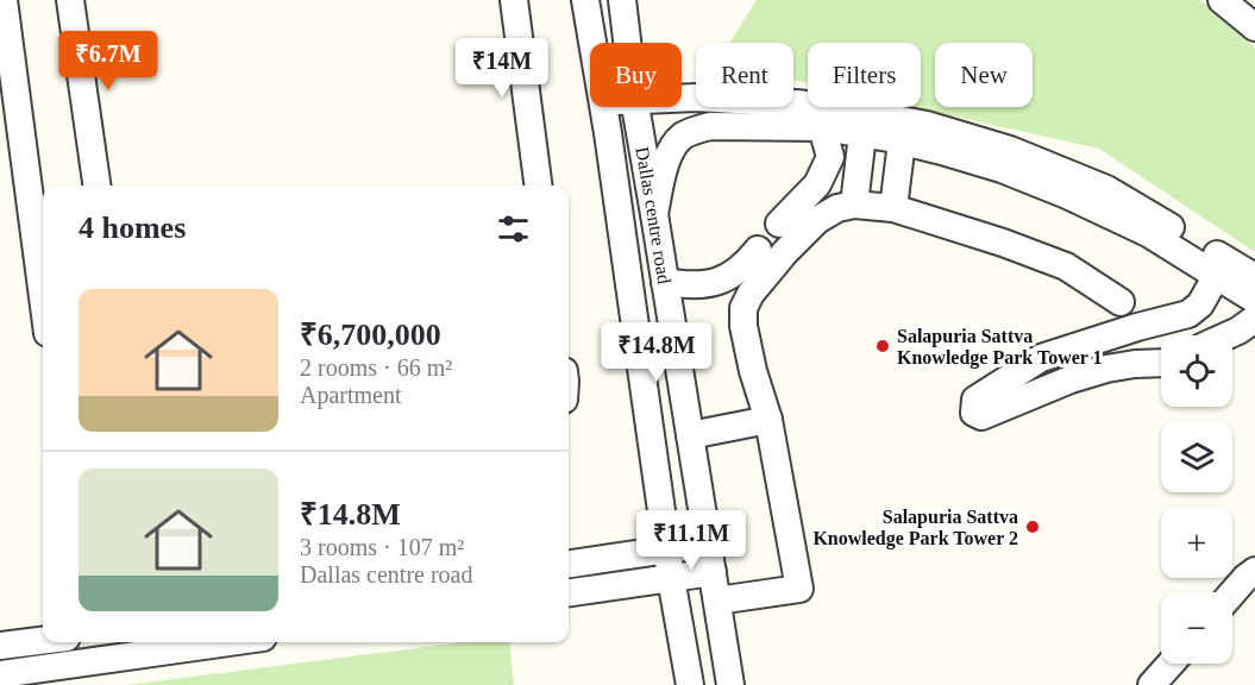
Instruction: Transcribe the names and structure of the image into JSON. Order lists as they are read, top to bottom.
{
  "streets": {
    "street": ["Dallas centre road"]
  },
  "places": ["Salapuria Sattva Knowledge Park Tower 1", "Salapuria Sattva Knowledge Park Tower 2"],
  "page": {
    "price": [
      "₹6.7M",
      "₹14M",
      "₹14.8M",
      "₹11.1M"
    ],
    "chip": [
      "Buy",
      "Rent",
      "Filters",
      "New"
    ],
    "heading": "4 homes",
    "list": [
      {
        "name": "₹6,700,000",
        "note": "2 rooms · 66 m² · Apartment"
      },
      {
        "name": "₹14.8M",
        "note": "3 rooms · 107 m² · Dallas centre road"
      }
    ],
    "map_buttons": ["+", "−"]
  }
}
